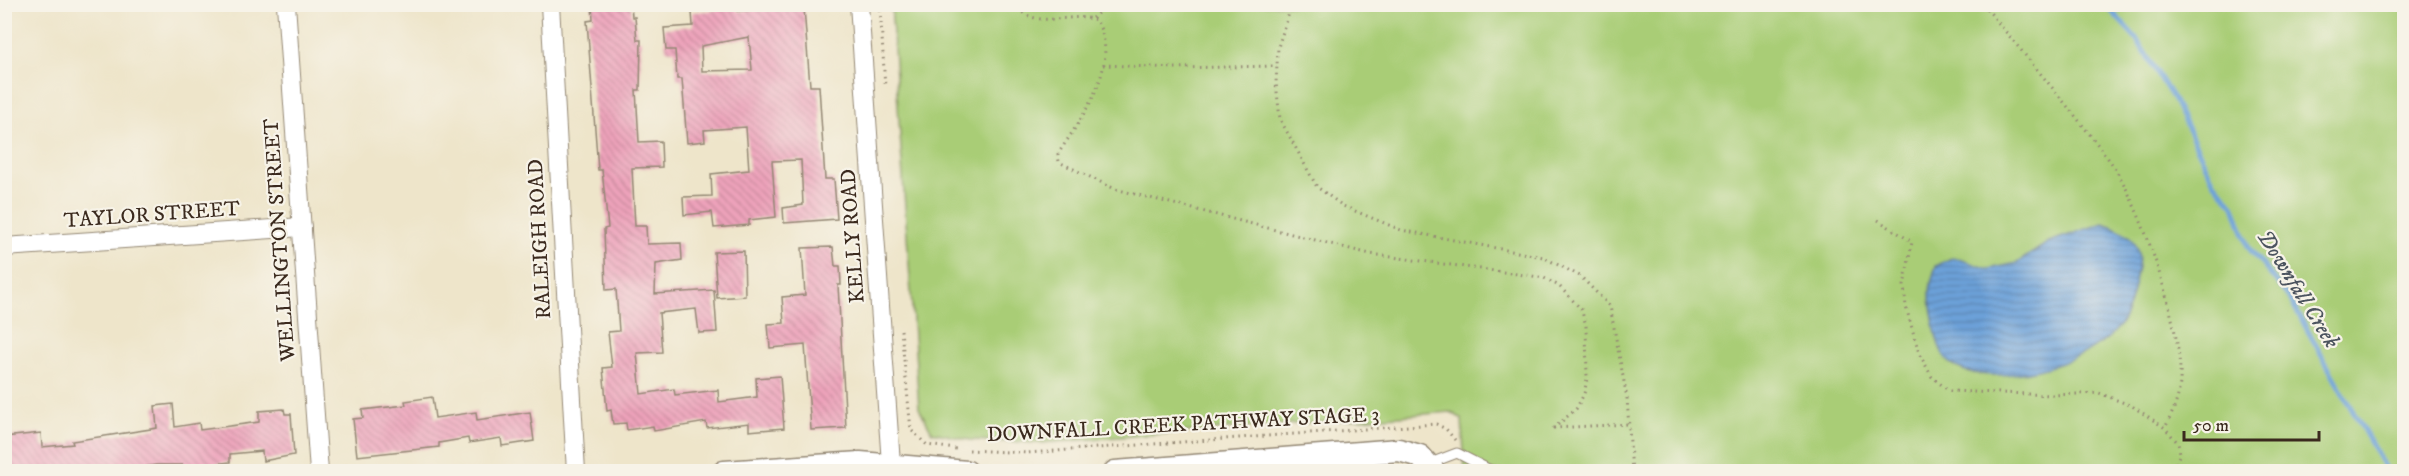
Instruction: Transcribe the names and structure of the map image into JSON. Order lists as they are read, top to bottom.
{
  "streets": {
    "street": [
      "TAYLOR STREET",
      "KELLY ROAD",
      "RALEIGH ROAD",
      "WELLINGTON STREET"
    ],
    "path": ["DOWNFALL CREEK PATHWAY STAGE 3"]
  },
  "crossings": [
    ["TAYLOR STREET", "WELLINGTON STREET"]
  ],
  "water": ["Downfall Creek"],
  "scale_bar": "50 m"
}
